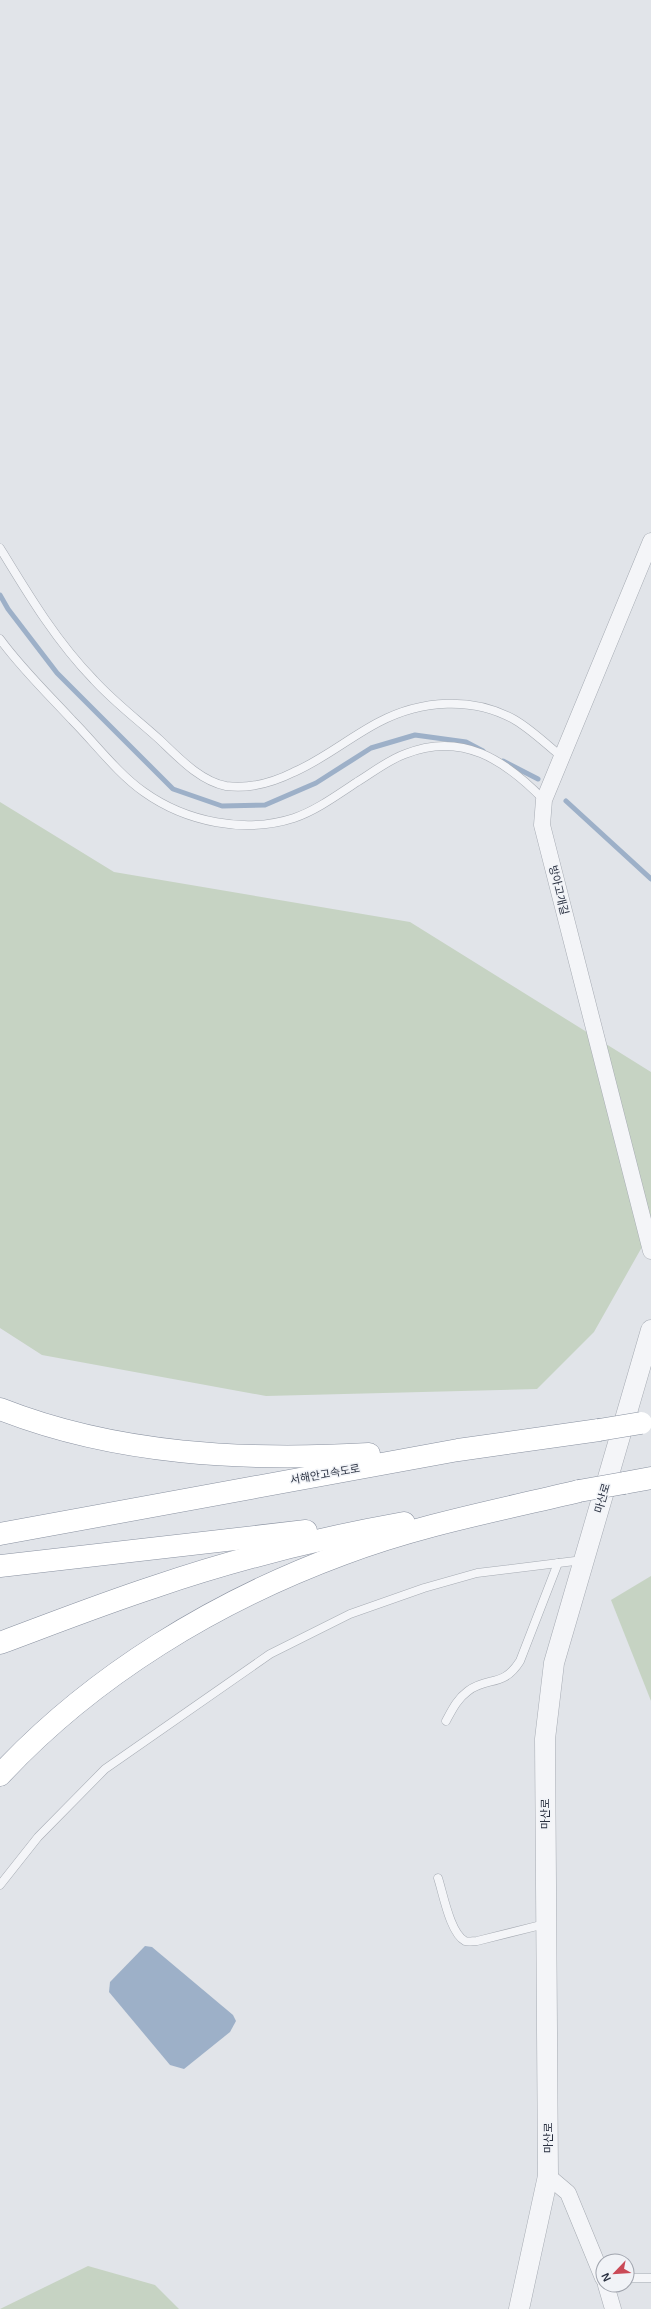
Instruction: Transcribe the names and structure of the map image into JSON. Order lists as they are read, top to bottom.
{
  "streets": {
    "highway": ["서해안고속도로"],
    "street": ["방아고개길", "마산로"]
  },
  "north": "bottom left"
}
